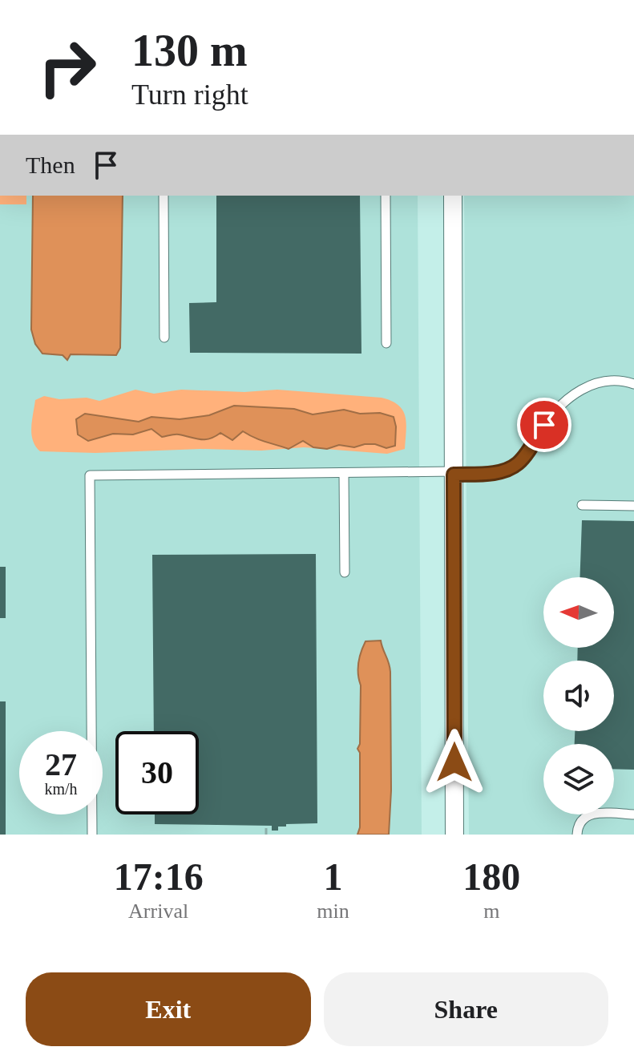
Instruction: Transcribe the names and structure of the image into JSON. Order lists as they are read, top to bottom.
{
  "north": "left",
  "page": {
    "turn": ["130 m", "Turn right"],
    "then": "Then",
    "speed": "27 km/h",
    "limit": "30",
    "eta": [
      "17:16",
      "Arrival",
      "1",
      "min",
      "180",
      "m"
    ],
    "buttons": ["Exit", "Share"]
  }
}
